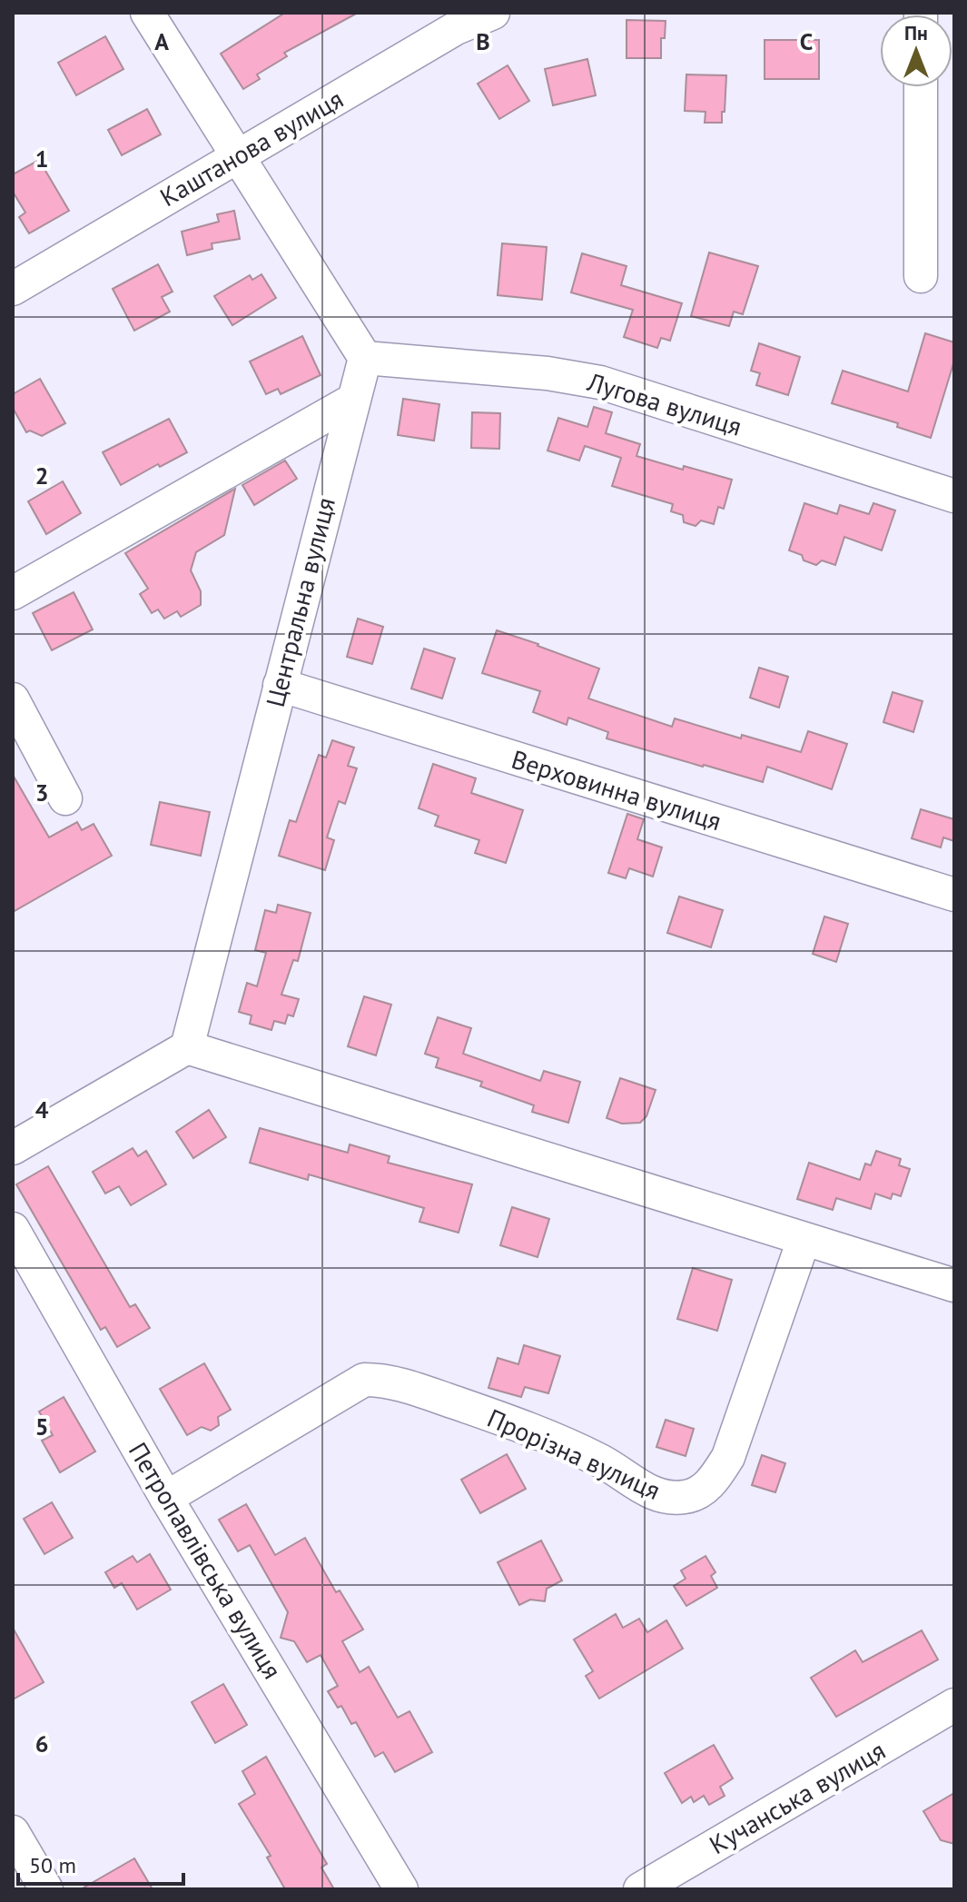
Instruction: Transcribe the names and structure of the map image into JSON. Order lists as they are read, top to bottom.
{
  "streets": {
    "street": [
      "Каштанова вулиця",
      "Лугова вулиця",
      "Центральна вулиця",
      "Верховинна вулиця",
      "Прорізна вулиця",
      "Петропавлівська вулиця",
      "Кучанська вулиця"
    ]
  },
  "crossings": [
    ["Лугова вулиця", "Центральна вулиця"],
    ["Центральна вулиця", "Верховинна вулиця"],
    ["Прорізна вулиця", "Петропавлівська вулиця"]
  ],
  "scale_bar": "50 m",
  "north": "top",
  "grid": {
    "columns": ["A", "B", "C"],
    "rows": [
      "1",
      "2",
      "3",
      "4",
      "5",
      "6"
    ]
  }
}
